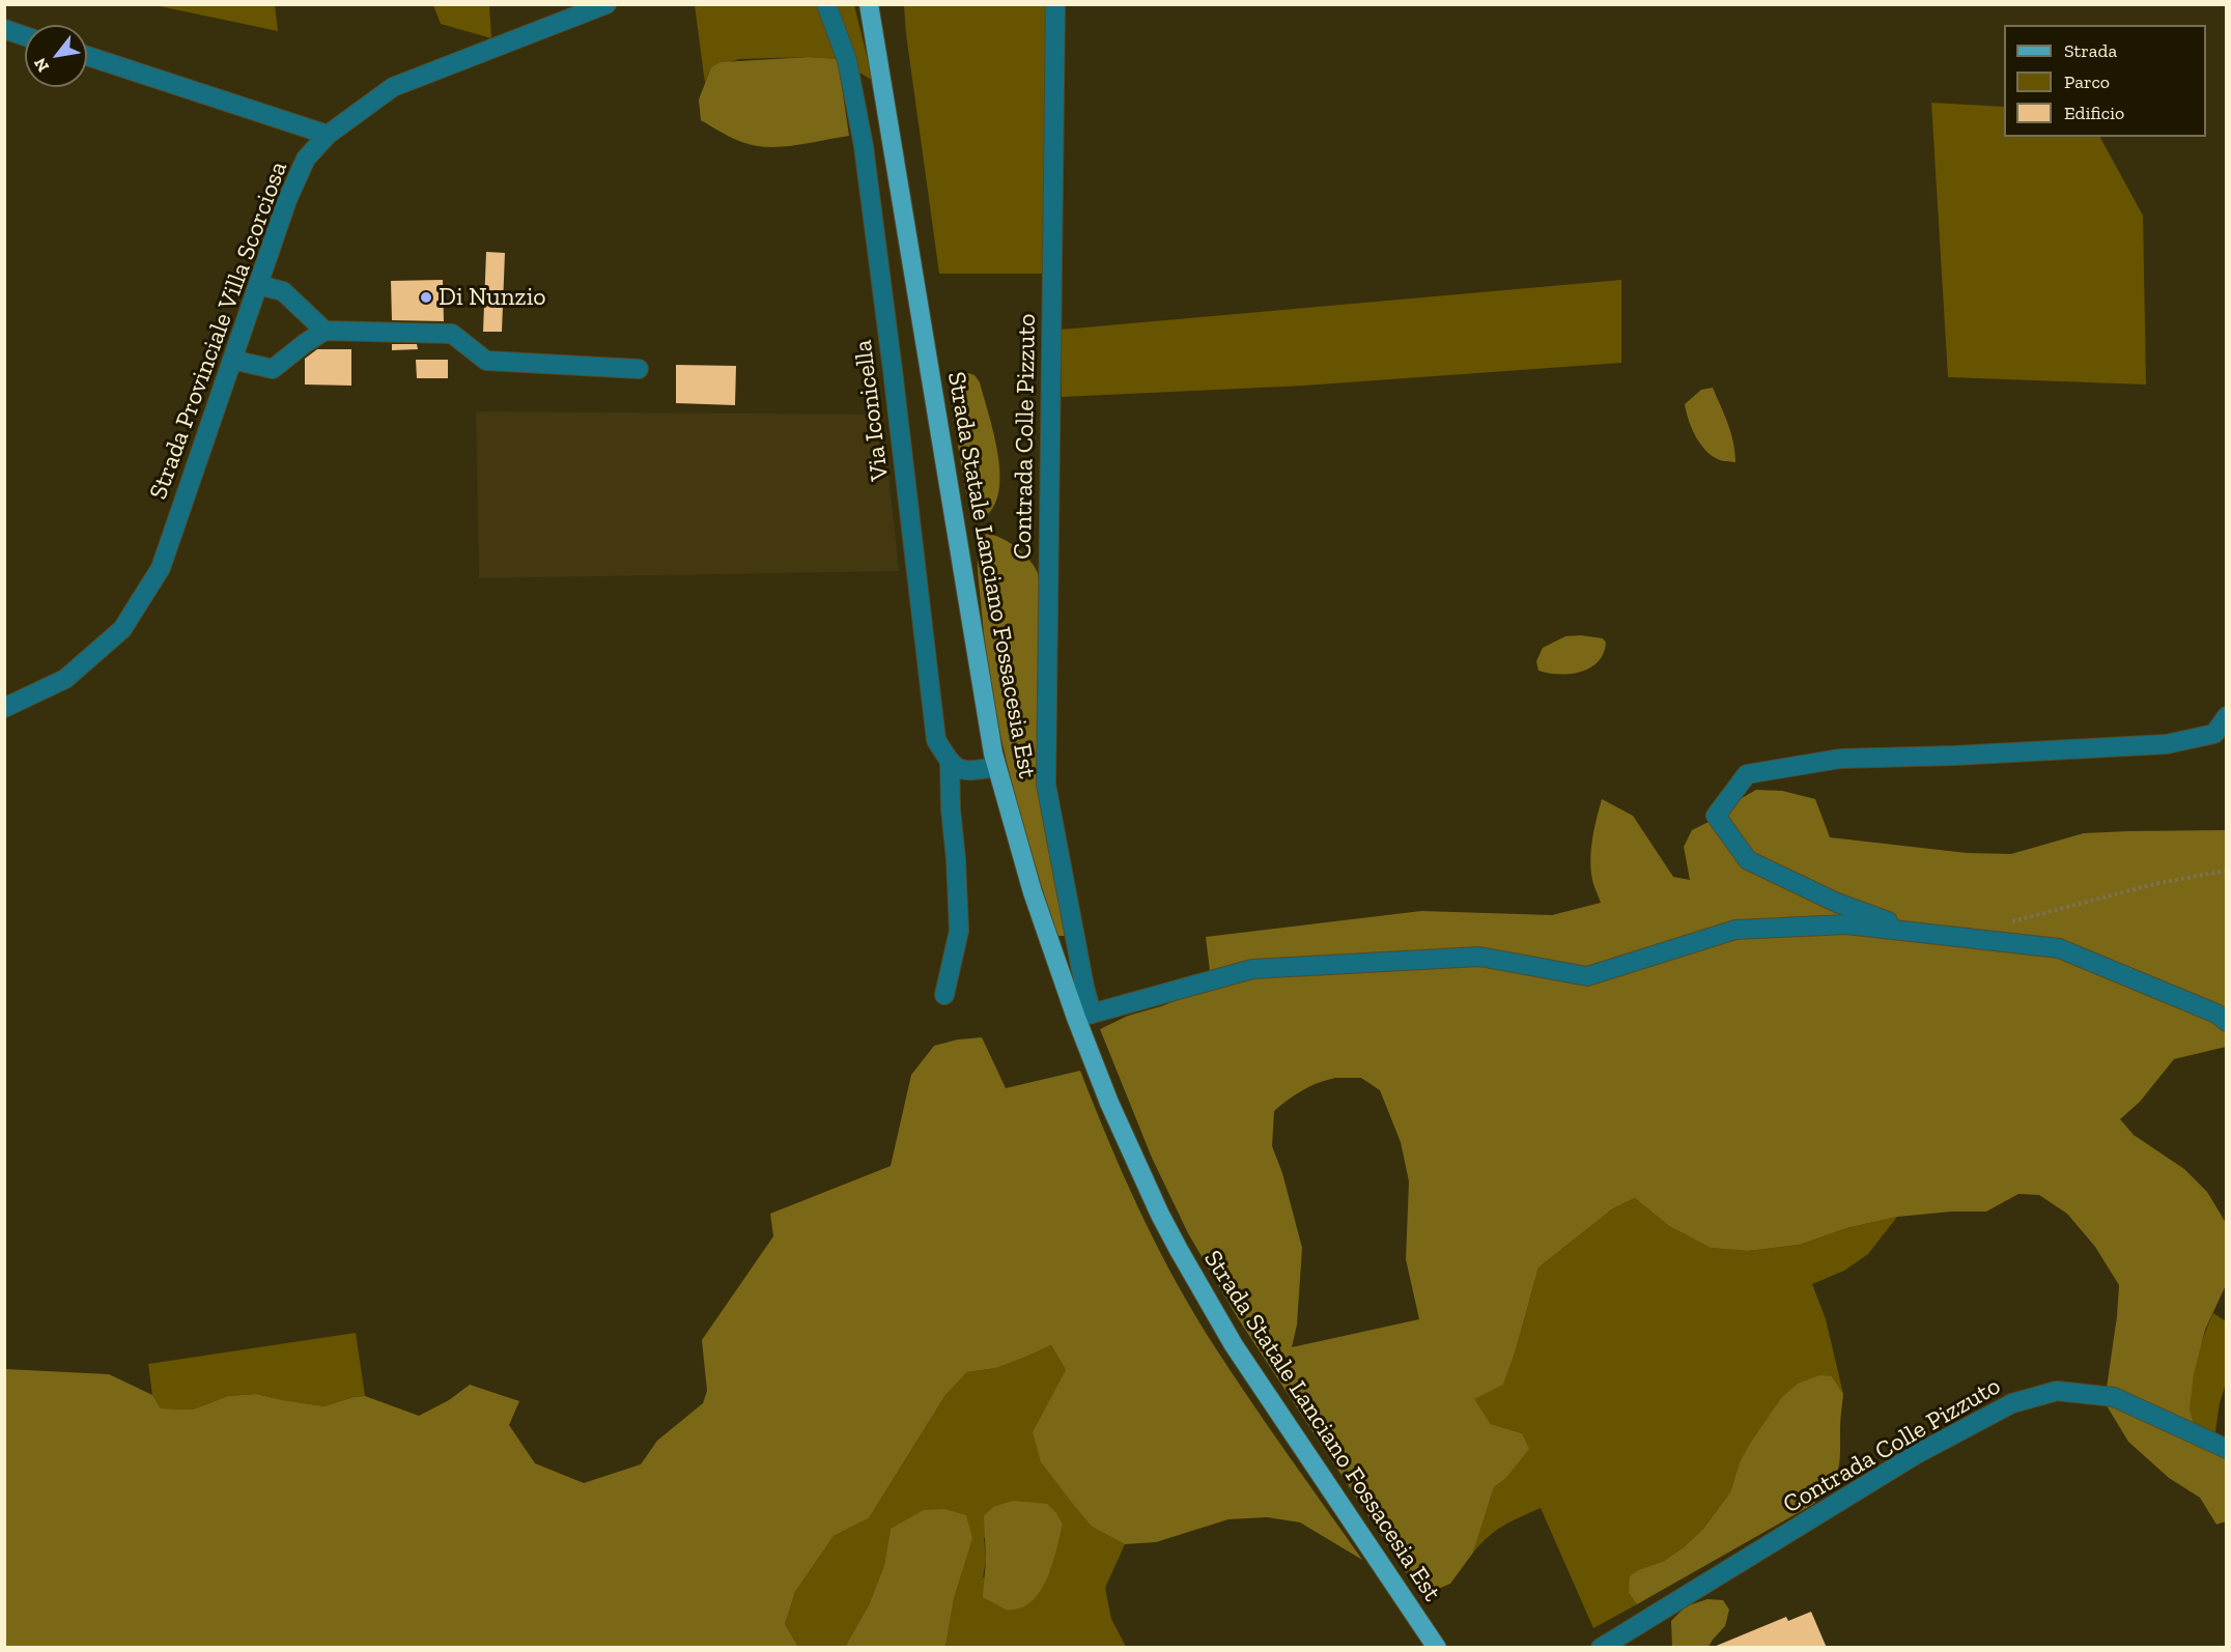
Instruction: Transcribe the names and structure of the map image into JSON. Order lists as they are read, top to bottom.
{
  "streets": {
    "main road": ["Strada Statale Lanciano Fossacesia Est"],
    "street": ["Strada Provinciale Villa Scorciosa", "Via Iconicella", "Contrada Colle Pizzuto"]
  },
  "crossings": [
    ["Contrada Colle Pizzuto", "Strada Statale Lanciano Fossacesia Est"]
  ],
  "places": ["Di Nunzio"],
  "legend": ["Strada", "Parco", "Edificio"],
  "north": "bottom left"
}
